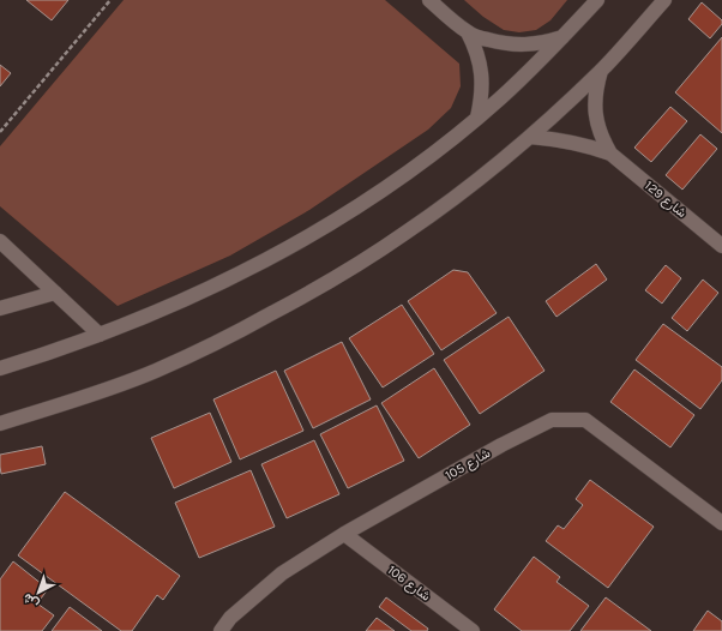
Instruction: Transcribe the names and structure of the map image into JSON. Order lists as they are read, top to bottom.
{
  "streets": {
    "street": ["شارع 129", "شارع 105", "شارع 106"]
  },
  "crossings": [
    ["شارع 105", "شارع 106"]
  ],
  "north": "bottom left"
}
